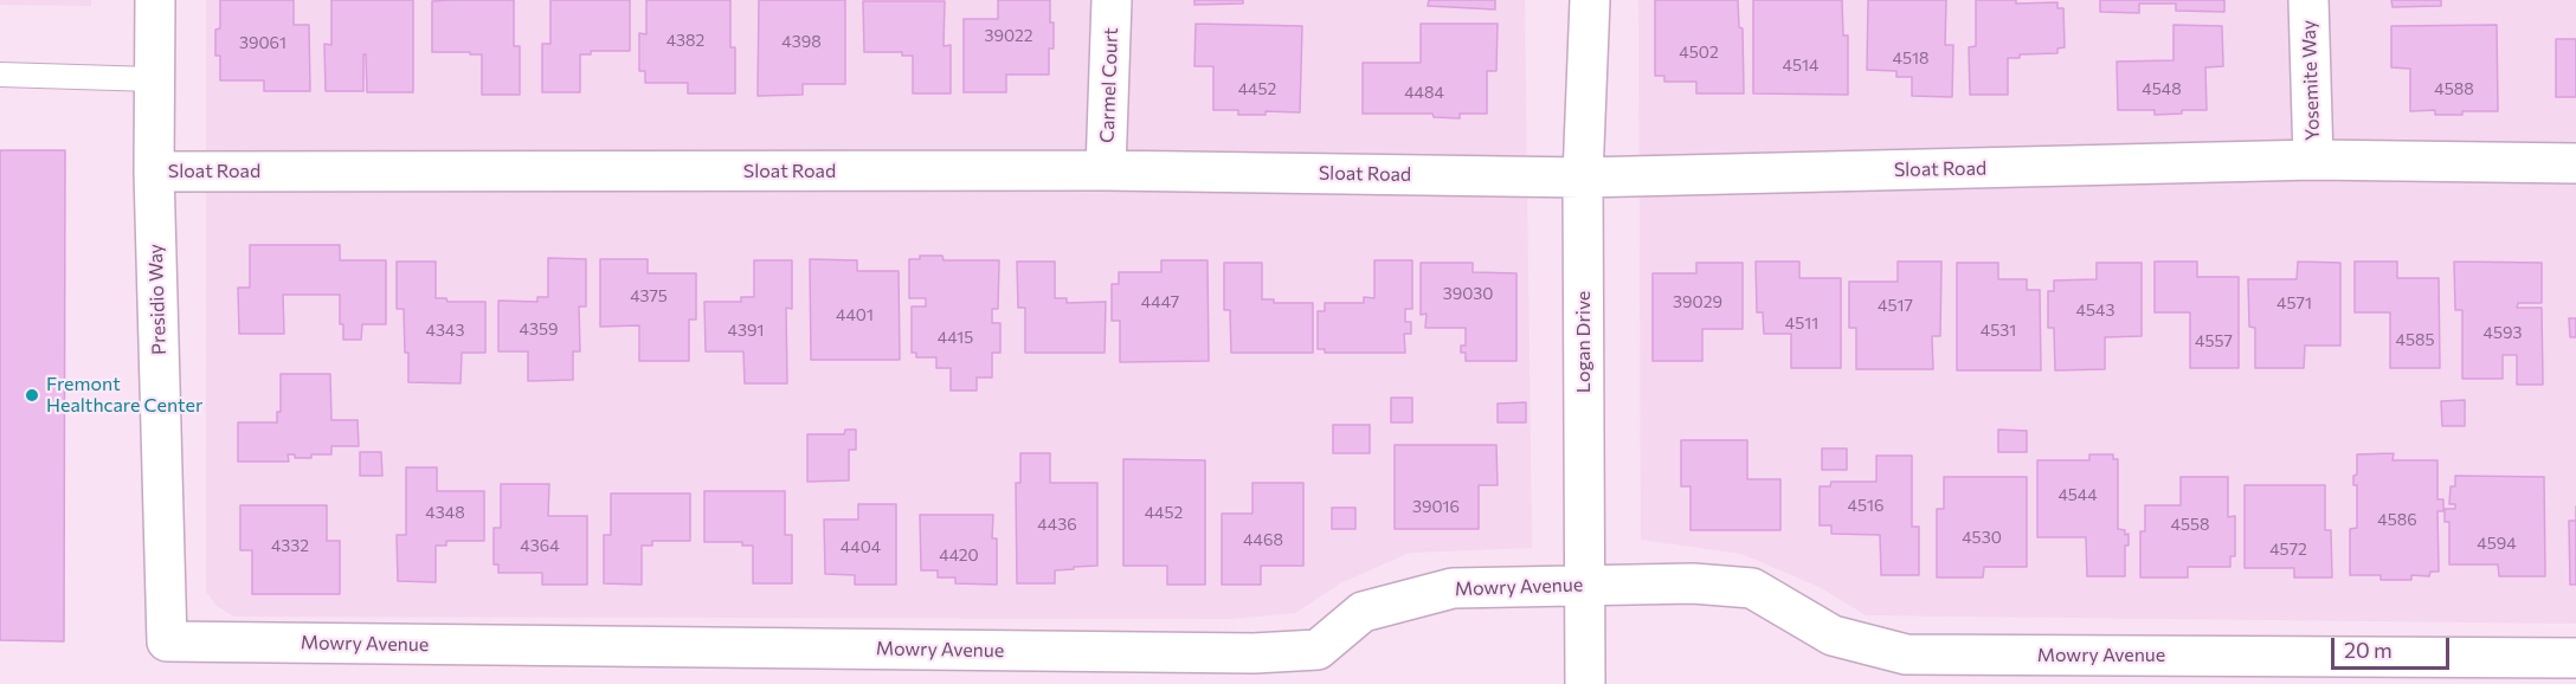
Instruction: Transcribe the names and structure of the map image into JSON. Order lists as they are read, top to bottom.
{
  "streets": {
    "street": [
      "Yosemite Way",
      "Carmel Court",
      "Sloat Road",
      "Presidio Way",
      "Logan Drive",
      "Mowry Avenue"
    ]
  },
  "crossings": [
    ["Yosemite Way", "Sloat Road"],
    ["Carmel Court", "Sloat Road"],
    ["Sloat Road", "Presidio Way"],
    ["Sloat Road", "Logan Drive"],
    ["Presidio Way", "Mowry Avenue"],
    ["Logan Drive", "Mowry Avenue"]
  ],
  "places": ["Fremont Healthcare Center"],
  "house_numbers": [
    "39022",
    "4382",
    "4398",
    "39061",
    "4502",
    "4518",
    "4514",
    "4452",
    "4548",
    "4588",
    "4484",
    "39030",
    "4375",
    "4447",
    "39029",
    "4571",
    "4517",
    "4543",
    "4401",
    "4511",
    "4359",
    "4343",
    "4391",
    "4531",
    "4593",
    "4415",
    "4585",
    "4557",
    "4544",
    "4516",
    "39016",
    "4348",
    "4452",
    "4586",
    "4436",
    "4558",
    "4530",
    "4468",
    "4594",
    "4332",
    "4364",
    "4404",
    "4572",
    "4420"
  ],
  "scale_bar": "20 m"
}
